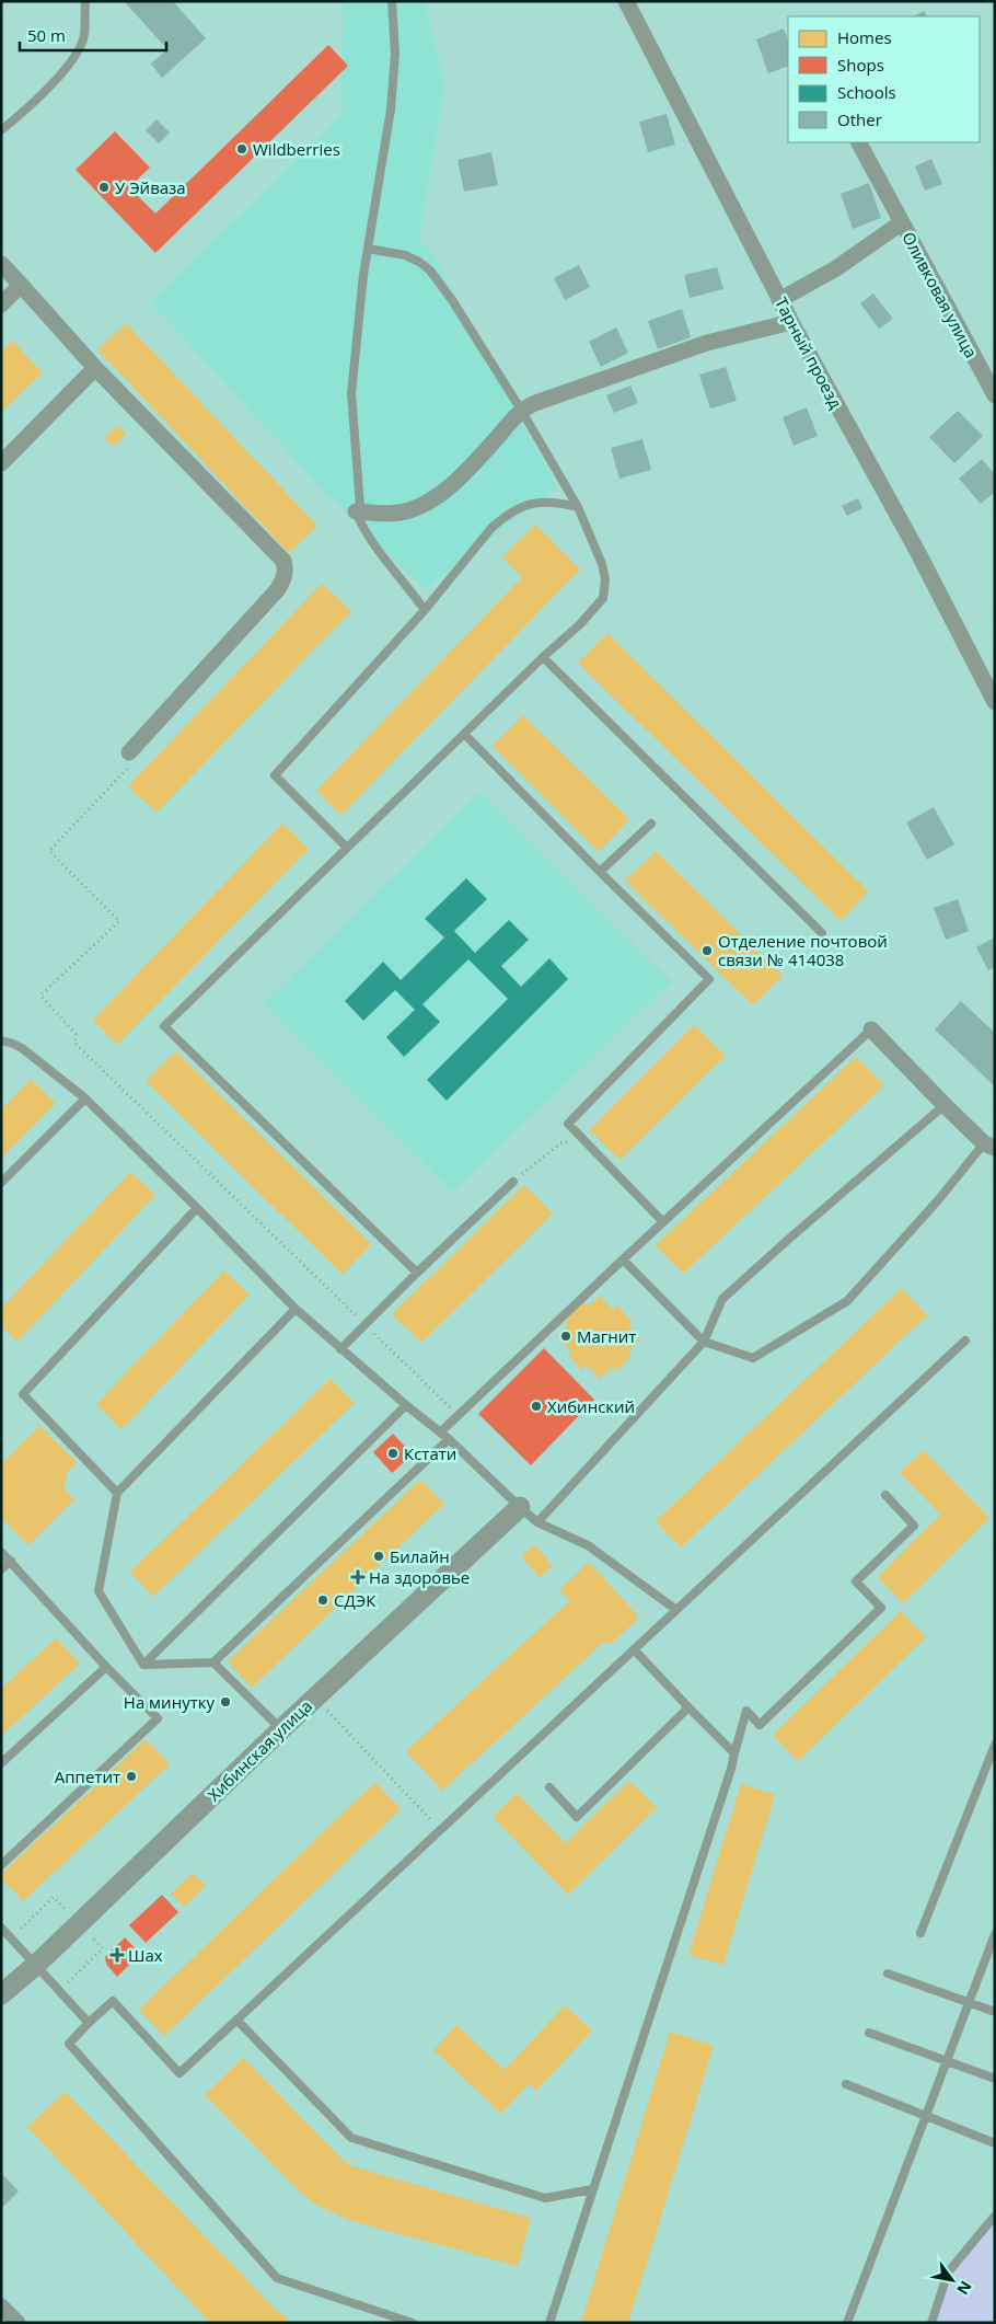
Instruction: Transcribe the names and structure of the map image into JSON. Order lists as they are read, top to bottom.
{
  "streets": {
    "street": ["Оливковая улица", "Тарный проезд", "Хибинская улица"]
  },
  "crossings": [
    ["Оливковая улица", "Тарный проезд"]
  ],
  "places": {
    "other": [
      "Wildberries",
      "У Эйваза",
      "Отделение почтовой связи № 414038",
      "Магнит",
      "Хибинский",
      "Кстати",
      "Билайн",
      "СДЭК",
      "На минутку",
      "Аппетит"
    ],
    "health": ["На здоровье", "Шах"]
  },
  "legend": [
    "Homes",
    "Shops",
    "Schools",
    "Other"
  ],
  "scale_bar": "50 m",
  "north": "bottom right"
}
